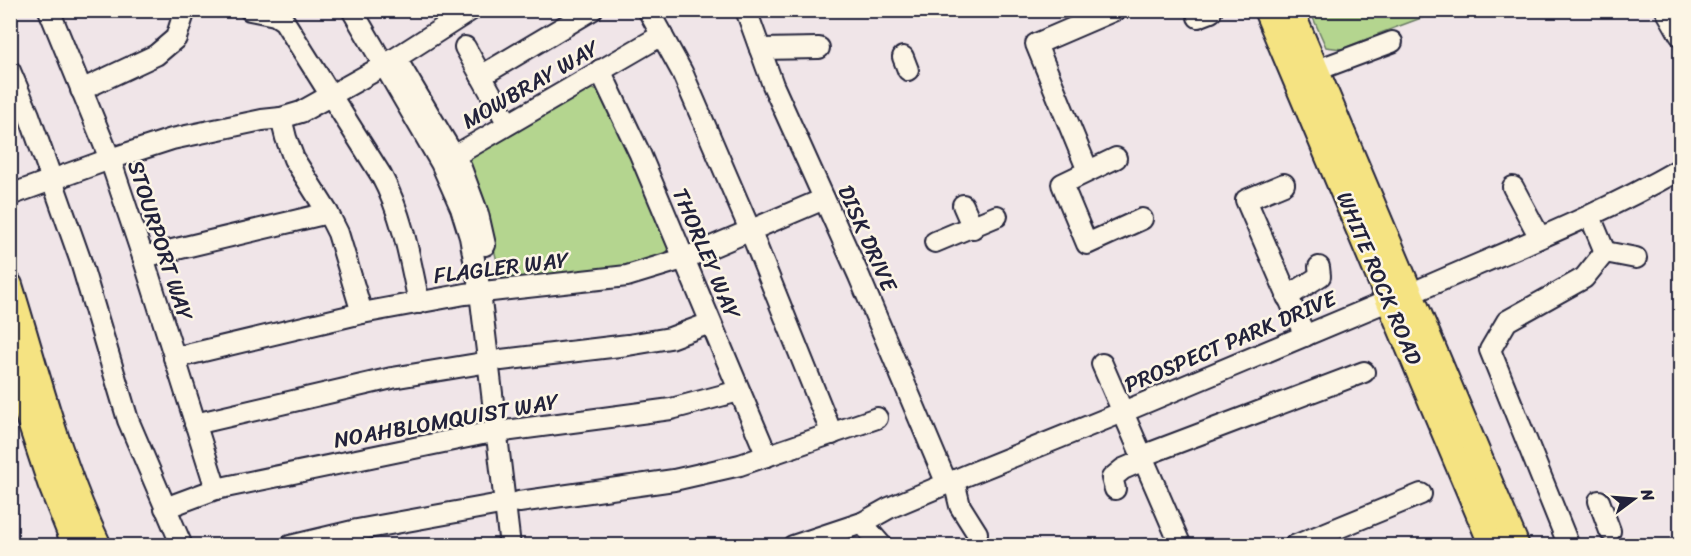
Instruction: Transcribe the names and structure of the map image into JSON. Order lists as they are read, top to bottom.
{
  "streets": {
    "main road": ["WHITE ROCK ROAD"],
    "street": [
      "MOWBRAY WAY",
      "DISK DRIVE",
      "STOURPORT WAY",
      "THORLEY WAY",
      "FLAGLER WAY",
      "PROSPECT PARK DRIVE",
      "NOAHBLOMQUIST WAY"
    ]
  },
  "crossings": [
    ["MOWBRAY WAY", "THORLEY WAY"],
    ["DISK DRIVE", "FLAGLER WAY"],
    ["DISK DRIVE", "PROSPECT PARK DRIVE"],
    ["STOURPORT WAY", "FLAGLER WAY"],
    ["STOURPORT WAY", "NOAHBLOMQUIST WAY"],
    ["THORLEY WAY", "FLAGLER WAY"],
    ["THORLEY WAY", "NOAHBLOMQUIST WAY"],
    ["WHITE ROCK ROAD", "PROSPECT PARK DRIVE"]
  ],
  "north": "right"
}
